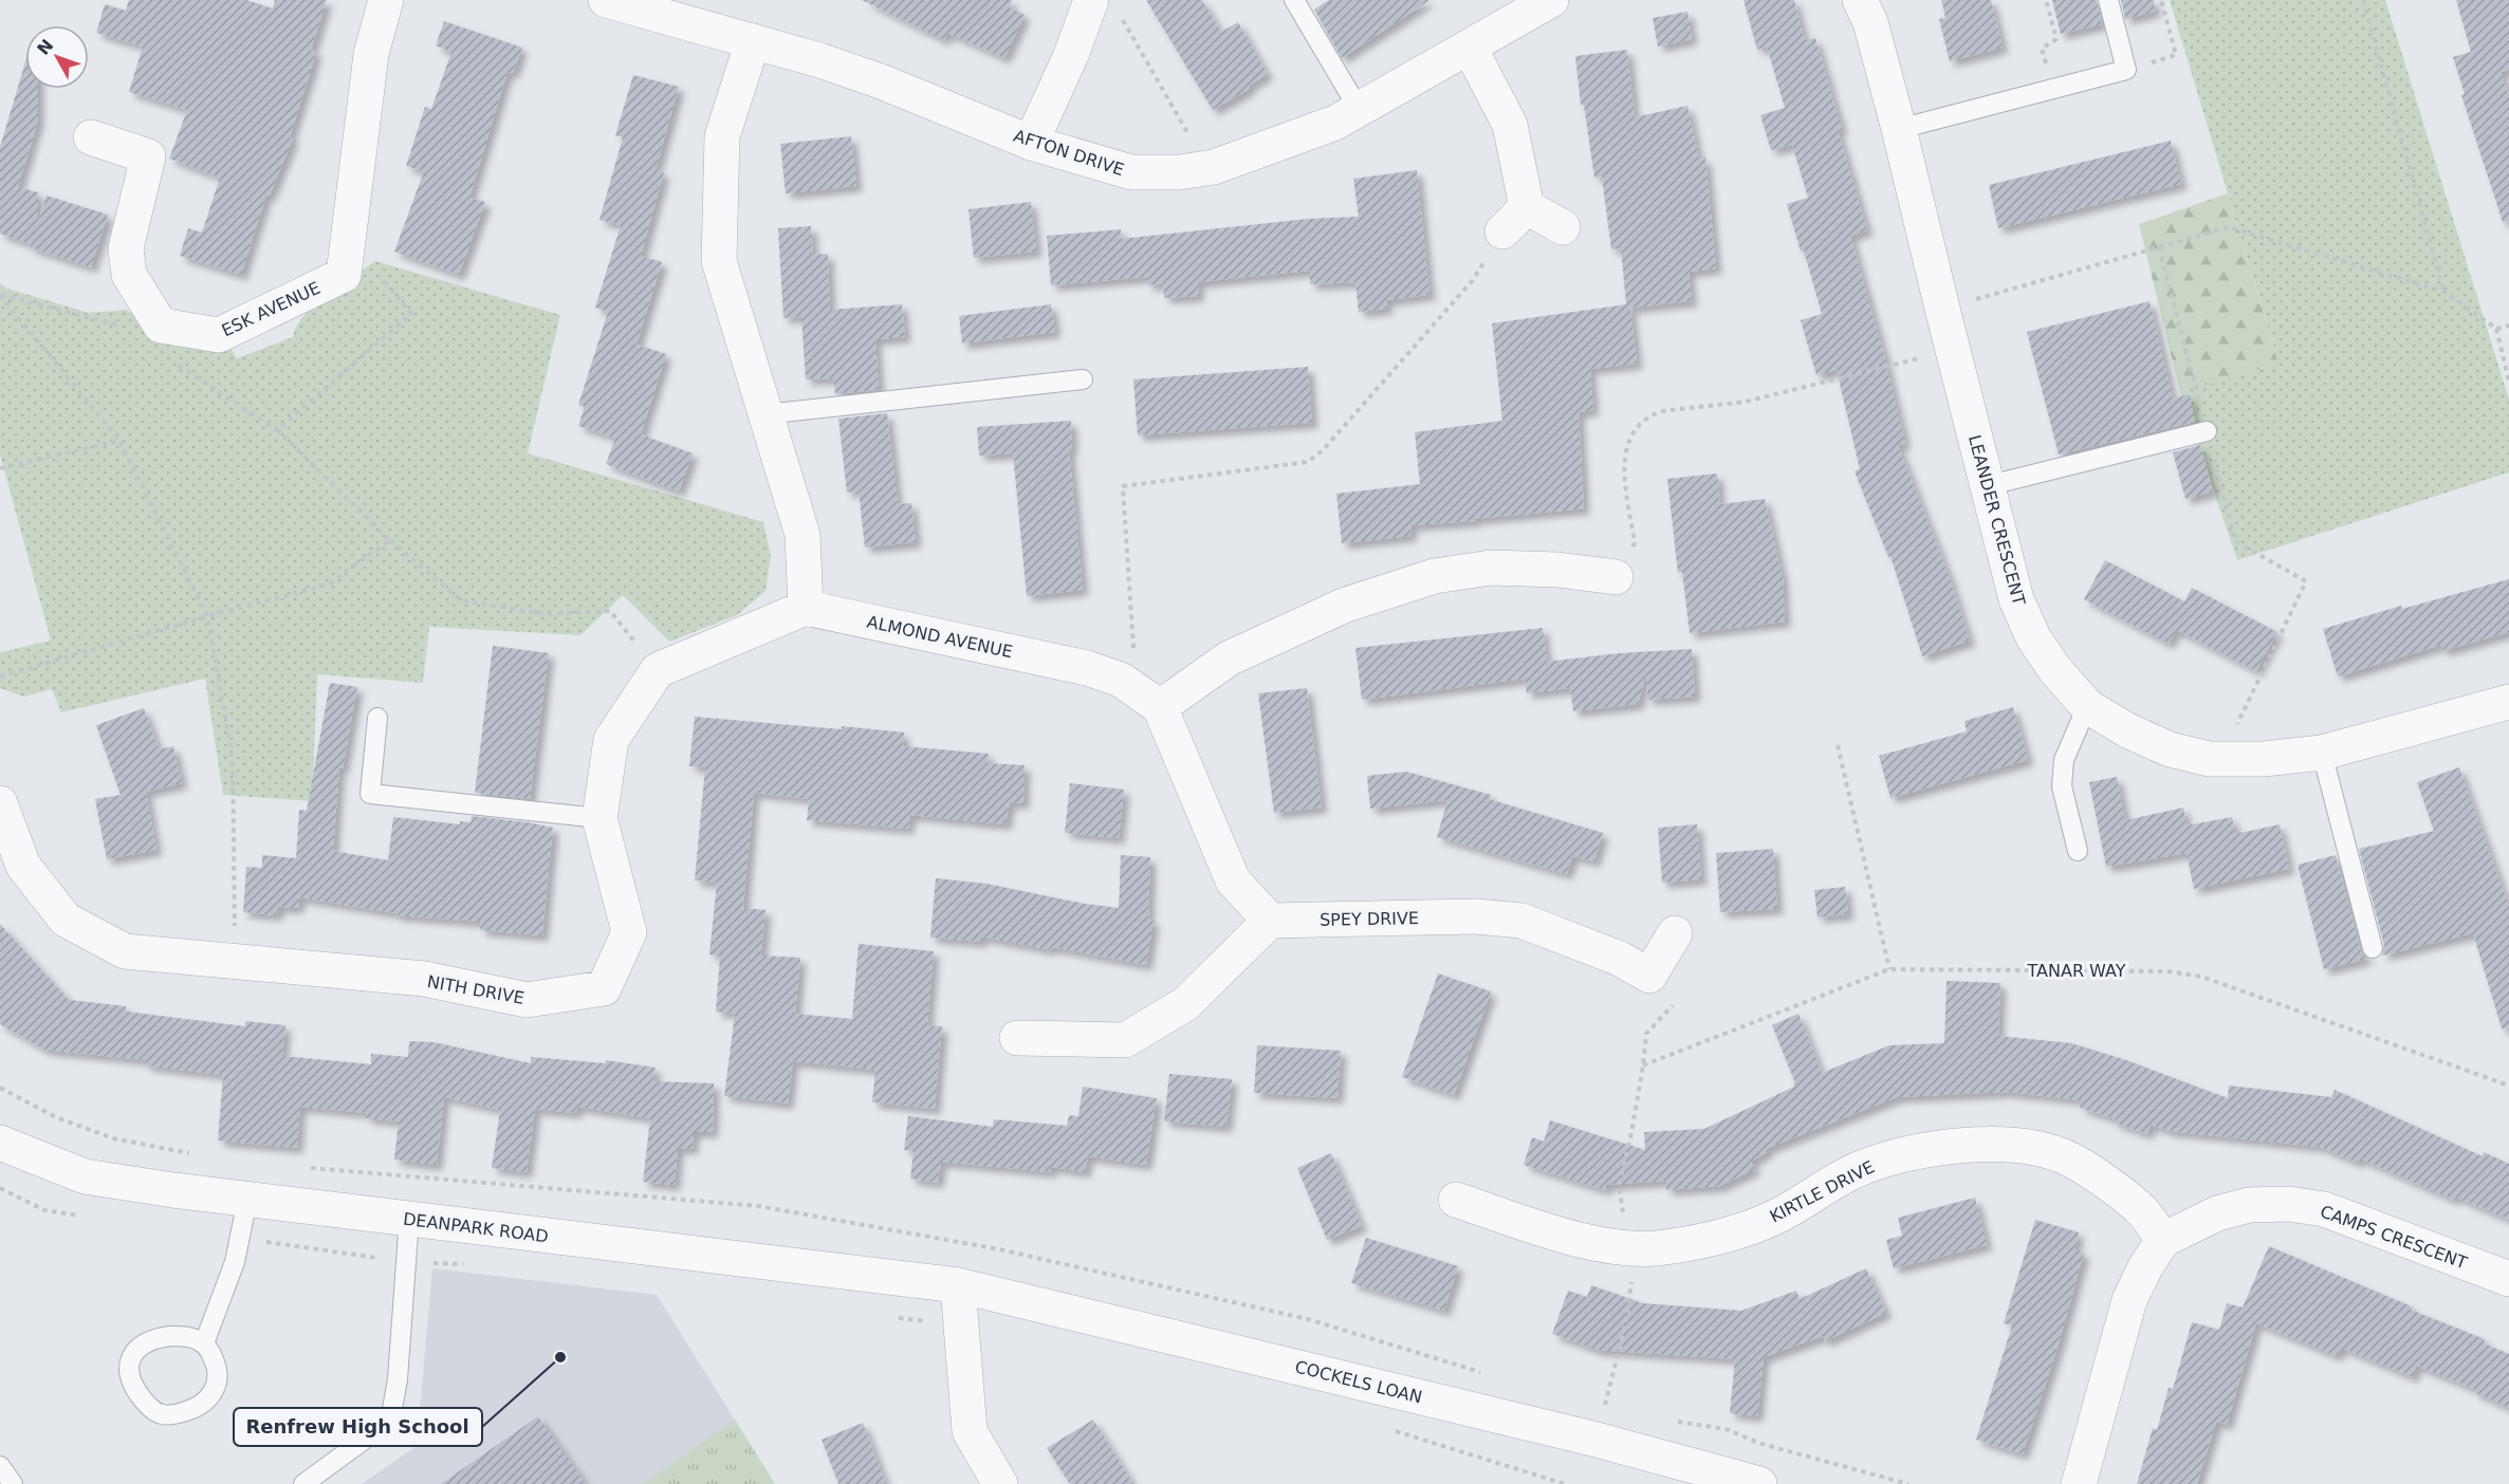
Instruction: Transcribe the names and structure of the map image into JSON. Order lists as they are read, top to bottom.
{
  "streets": {
    "street": [
      "AFTON DRIVE",
      "ESK AVENUE",
      "LEANDER CRESCENT",
      "ALMOND AVENUE",
      "SPEY DRIVE",
      "NITH DRIVE",
      "KIRTLE DRIVE",
      "DEANPARK ROAD",
      "CAMPS CRESCENT",
      "COCKELS LOAN"
    ],
    "path": ["TANAR WAY"]
  },
  "crossings": [
    ["KIRTLE DRIVE", "CAMPS CRESCENT"],
    ["DEANPARK ROAD", "COCKELS LOAN"]
  ],
  "places": ["Renfrew High School"],
  "north": "top left"
}
